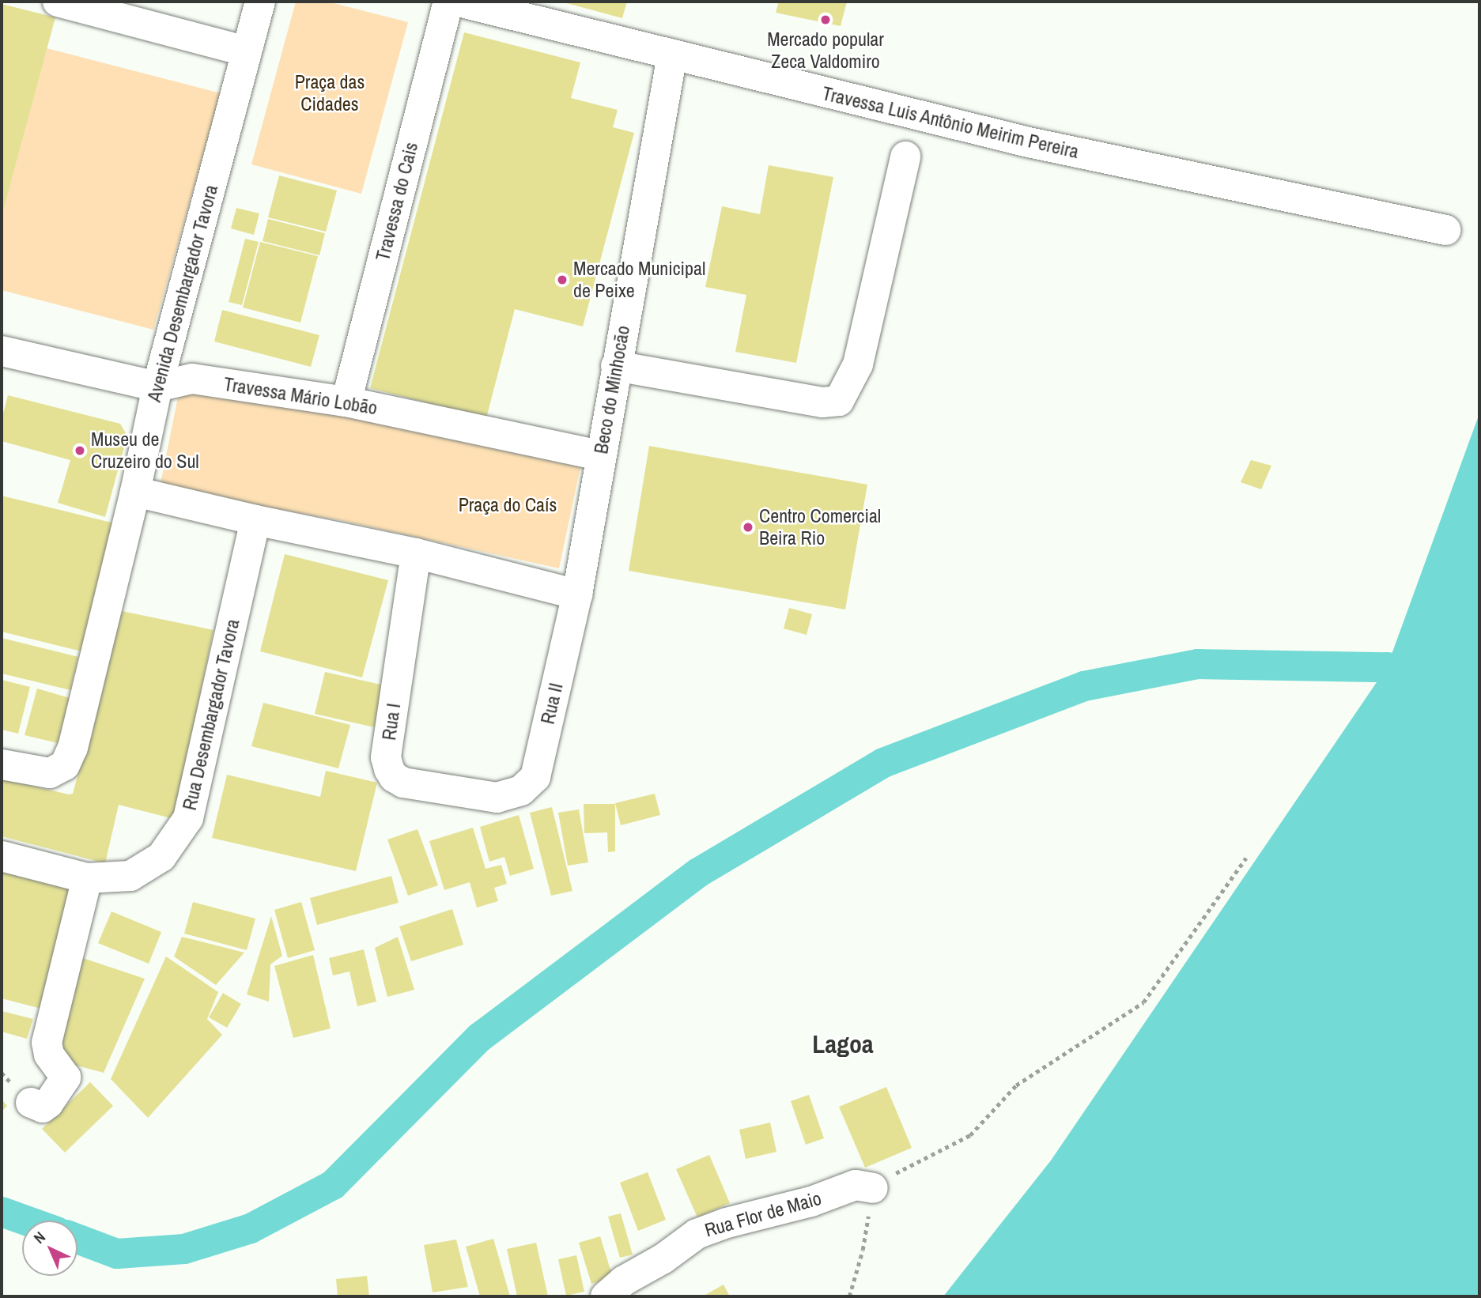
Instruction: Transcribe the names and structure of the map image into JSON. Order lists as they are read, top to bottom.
{
  "streets": {
    "street": [
      "Travessa Luis Antônio Meirim Pereira",
      "Travessa do Cais",
      "Avenida Desembargador Tavora",
      "Beco do Minhocão",
      "Travessa Mário Lobão",
      "Rua II",
      "Rua Desembargador Tavora",
      "Rua I",
      "Rua Flor de Maio"
    ]
  },
  "crossings": [
    ["Travessa Luis Antônio Meirim Pereira", "Beco do Minhocão"],
    ["Travessa do Cais", "Travessa Mário Lobão"],
    ["Avenida Desembargador Tavora", "Travessa Mário Lobão"],
    ["Beco do Minhocão", "Travessa Mário Lobão"],
    ["Beco do Minhocão", "Rua II"],
    ["Rua II", "Rua I"]
  ],
  "districts": ["Lagoa"],
  "parks": ["Praça das Cidades", "Praça do Caís"],
  "places": [
    "Mercado popular Zeca Valdomiro",
    "Mercado Municipal de Peixe",
    "Museu de Cruzeiro do Sul",
    "Centro Comercial Beira Rio"
  ],
  "north": "top left"
}
